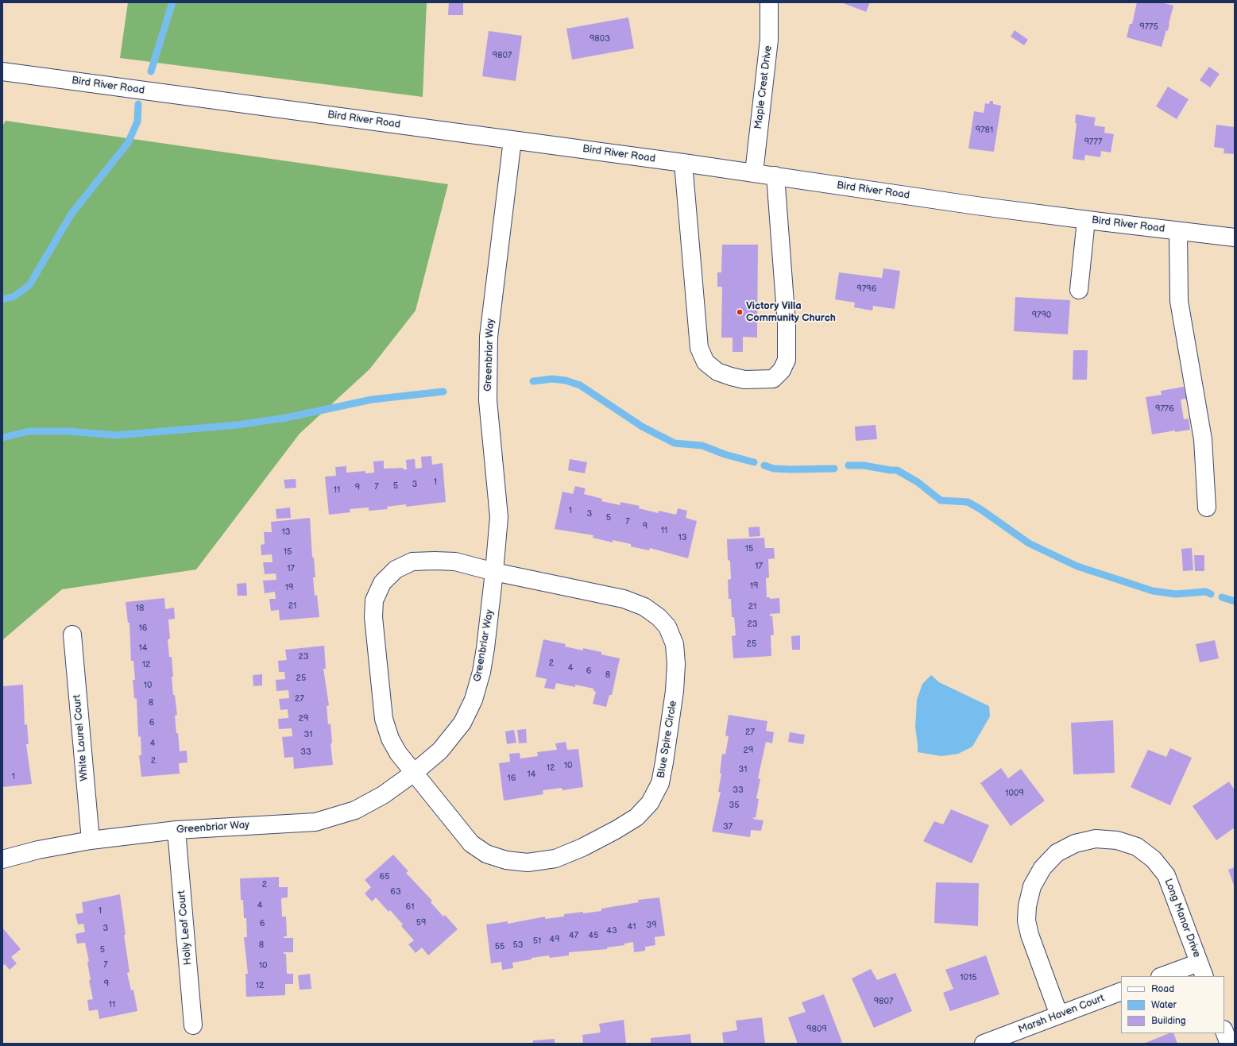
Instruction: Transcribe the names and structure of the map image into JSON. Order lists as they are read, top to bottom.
{
  "streets": {
    "street": [
      "Bird River Road",
      "Maple Crest Drive",
      "Greenbriar Way",
      "White Laurel Court",
      "Blue Spire Circle",
      "Long Manor Drive",
      "Holly Leaf Court",
      "Marsh Haven Court"
    ]
  },
  "crossings": [
    ["Bird River Road", "Maple Crest Drive"],
    ["Bird River Road", "Greenbriar Way"],
    ["Greenbriar Way", "White Laurel Court"],
    ["Greenbriar Way", "Blue Spire Circle"],
    ["Greenbriar Way", "Holly Leaf Court"],
    ["Long Manor Drive", "Marsh Haven Court"]
  ],
  "places": ["Victory Villa Community Church"],
  "house_numbers": [
    "9775",
    "9803",
    "9807",
    "9781",
    "9777",
    "9796",
    "9790",
    "9776",
    "1",
    "3",
    "5",
    "7",
    "9",
    "11",
    "1",
    "3",
    "5",
    "7",
    "9",
    "11",
    "13",
    "13",
    "15",
    "15",
    "17",
    "17",
    "19",
    "19",
    "21",
    "21",
    "18",
    "23",
    "16",
    "25",
    "14",
    "23",
    "2",
    "12",
    "4",
    "6",
    "8",
    "25",
    "10",
    "27",
    "8",
    "29",
    "6",
    "27",
    "31",
    "4",
    "29",
    "33",
    "2",
    "10",
    "12",
    "31",
    "14",
    "1",
    "16",
    "33",
    "1009",
    "35",
    "37",
    "65",
    "2",
    "63",
    "4",
    "61",
    "1",
    "59",
    "6",
    "39",
    "41",
    "3",
    "43",
    "47",
    "45",
    "49",
    "51",
    "8",
    "53",
    "55",
    "5",
    "7",
    "10",
    "1015",
    "9",
    "12",
    "9807",
    "11",
    "9809"
  ],
  "legend": ["Road", "Water", "Building"]
}
